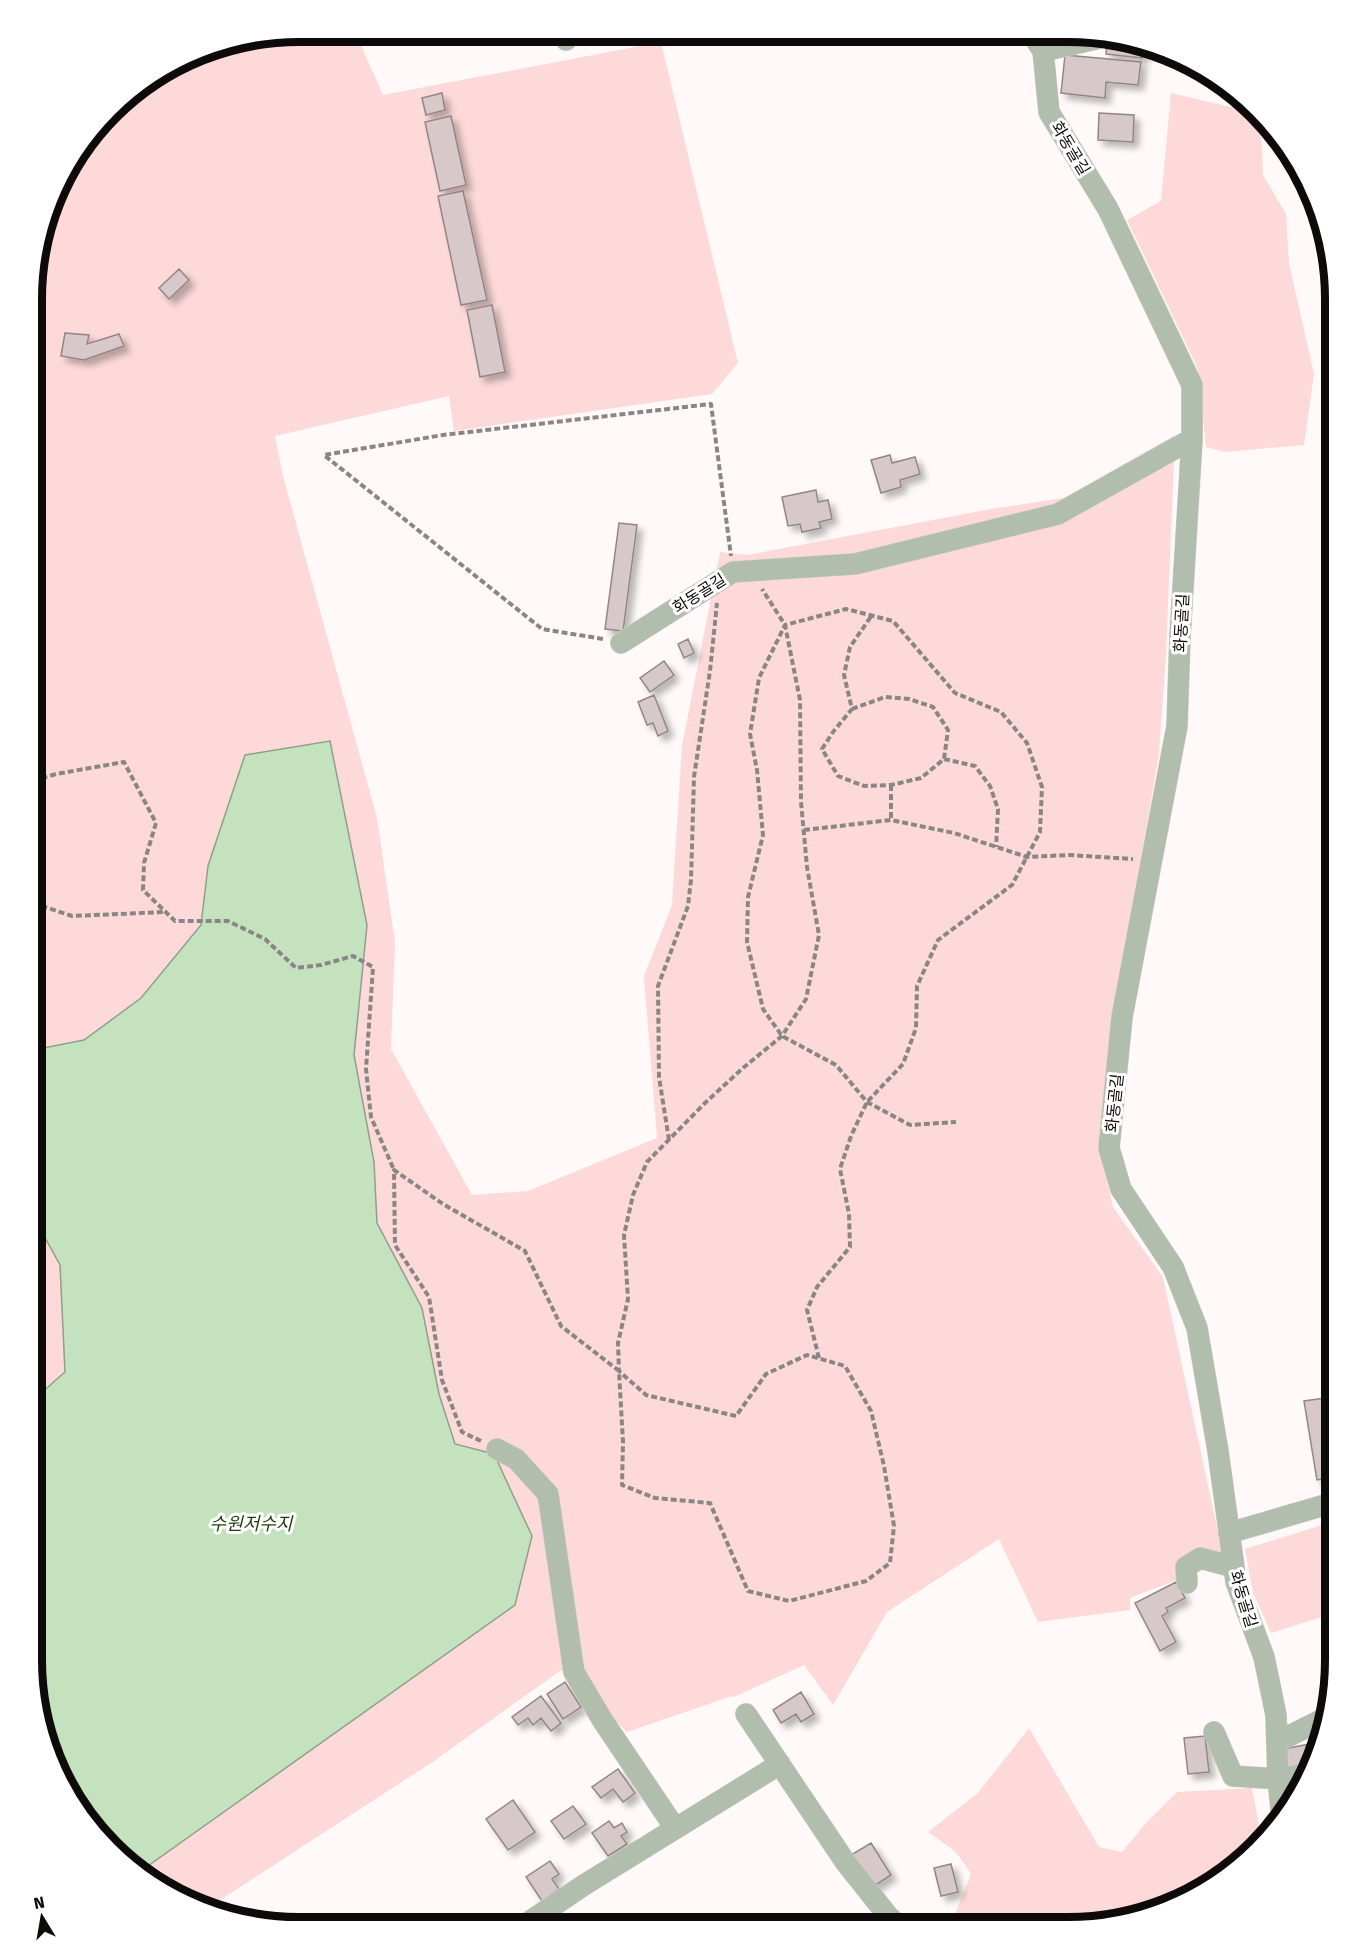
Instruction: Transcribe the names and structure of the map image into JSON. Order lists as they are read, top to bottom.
{
  "streets": {
    "street": ["화동골길"]
  },
  "water": ["수원저수지"],
  "north": "top"
}
